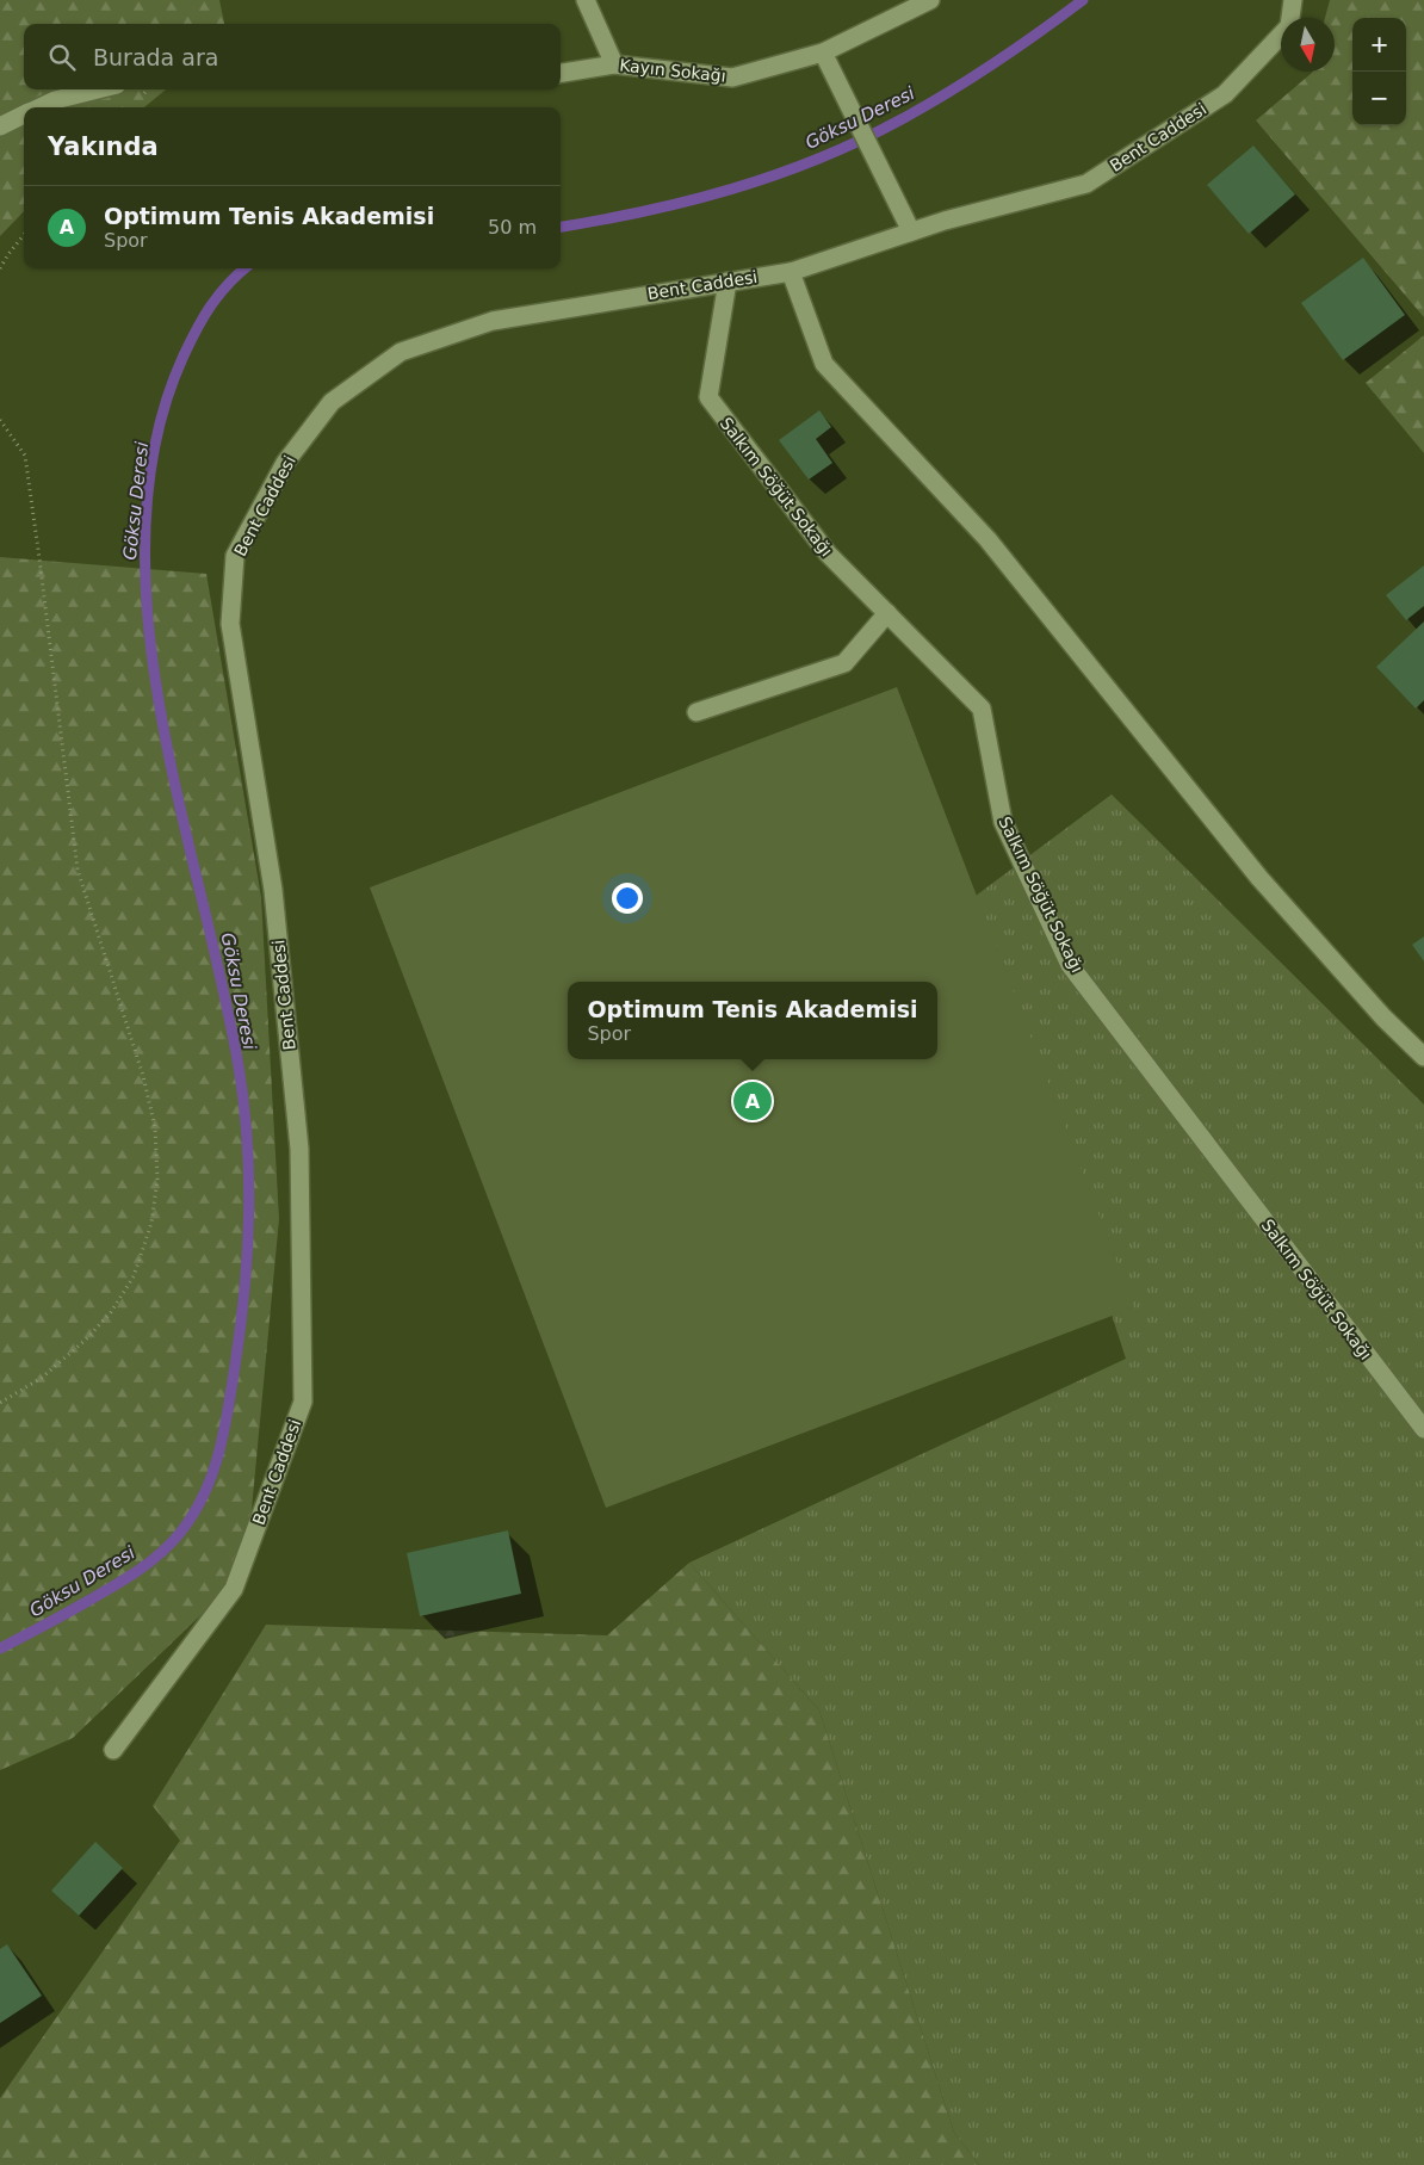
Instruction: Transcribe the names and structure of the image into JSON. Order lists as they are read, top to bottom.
{
  "streets": {
    "street": ["Kayın Sokağı", "Bent Caddesi", "Salkım Söğüt Sokağı"]
  },
  "crossings": [
    ["Bent Caddesi", "Salkım Söğüt Sokağı"]
  ],
  "water": ["Göksu Deresi"],
  "north": "bottom",
  "page": {
    "map_buttons": ["+", "−"],
    "search": "Burada ara",
    "heading": "Yakında",
    "list": [
      {
        "mark": "A",
        "name": "Optimum Tenis Akademisi",
        "note": "Spor",
        "value": "50 m"
      }
    ],
    "popup": ["Optimum Tenis Akademisi", "Spor"],
    "pins": "A"
  }
}
